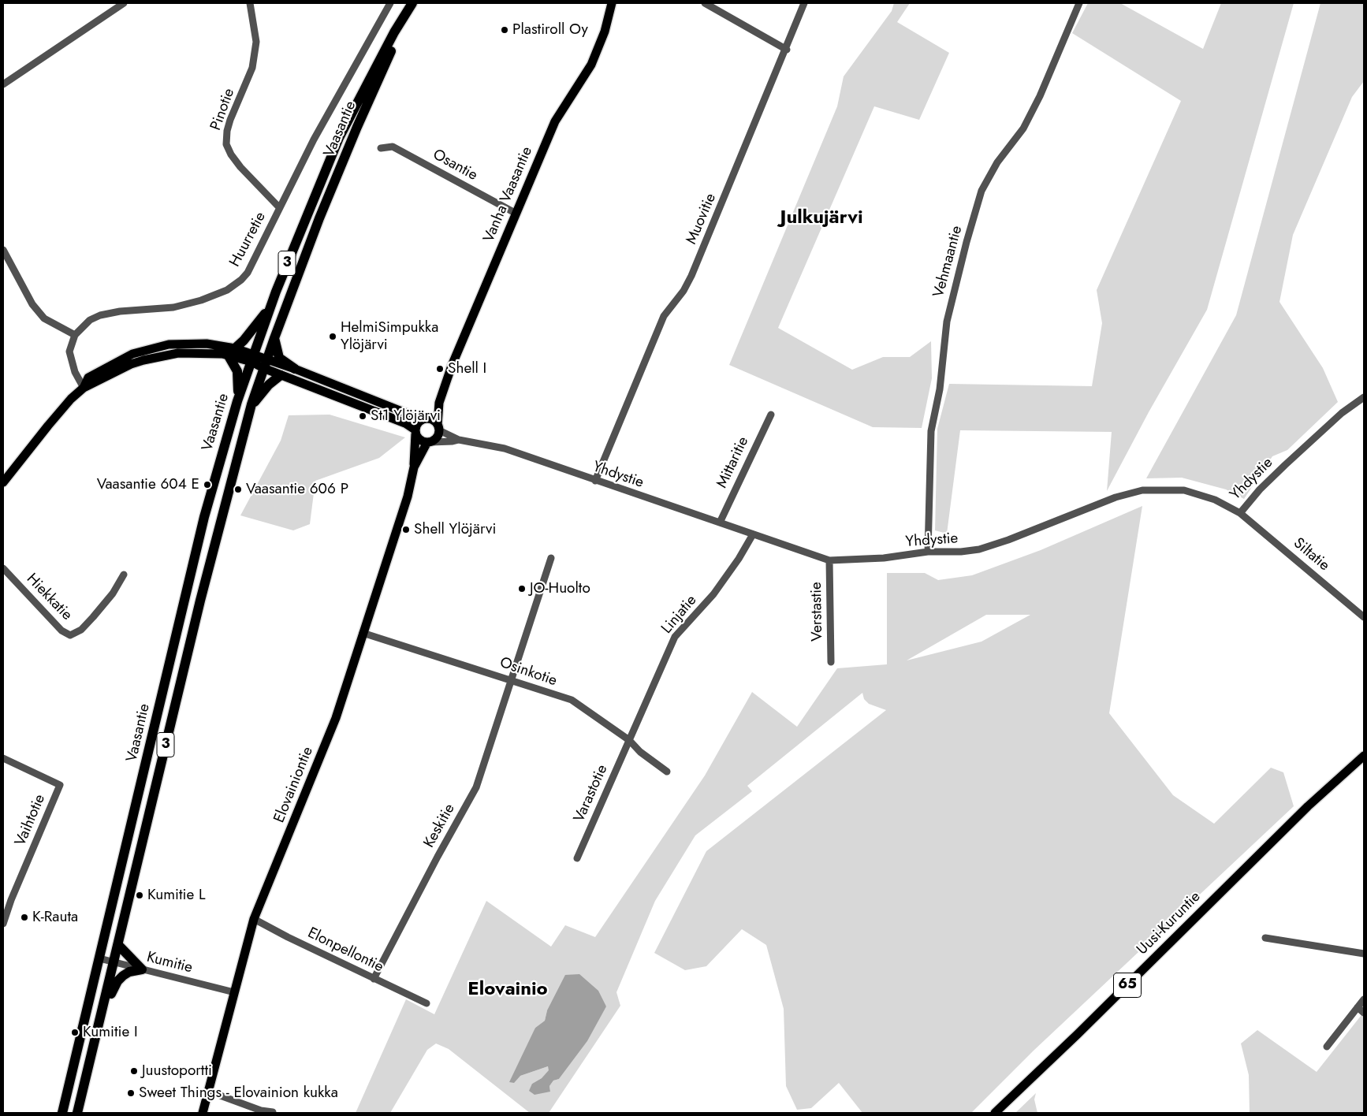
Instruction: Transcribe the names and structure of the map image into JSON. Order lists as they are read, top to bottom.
{
  "streets": {
    "highway": ["Vaasantie", "3"],
    "main road": [
      "Vanha Vaasantie",
      "Elovainiontie",
      "Uusi-Kuruntie",
      "65"
    ],
    "street": [
      "Pinotie",
      "Osantie",
      "Muovitie",
      "Huurretie",
      "Vehmaantie",
      "Mittaritie",
      "Yhdystie",
      "Siltatie",
      "Hiekkatie",
      "Verstastie",
      "Linjatie",
      "Osinkotie",
      "Varastotie",
      "Vaihtotie",
      "Keskitie",
      "Elonpellontie",
      "Kumitie"
    ]
  },
  "crossings": [
    ["Pinotie", "Huurretie"],
    ["Vaasantie", "Kumitie"],
    ["Osantie", "Vanha Vaasantie"],
    ["Vanha Vaasantie", "Yhdystie"],
    ["Vanha Vaasantie", "Elovainiontie"],
    ["Muovitie", "Yhdystie"],
    ["Vehmaantie", "Yhdystie"],
    ["Mittaritie", "Yhdystie"],
    ["Yhdystie", "Siltatie"],
    ["Yhdystie", "Verstastie"],
    ["Yhdystie", "Linjatie"],
    ["Yhdystie", "Elovainiontie"],
    ["Linjatie", "Osinkotie"],
    ["Linjatie", "Varastotie"],
    ["Osinkotie", "Elovainiontie"],
    ["Osinkotie", "Varastotie"],
    ["Osinkotie", "Keskitie"],
    ["Elovainiontie", "Elonpellontie"],
    ["Elovainiontie", "Kumitie"],
    ["Keskitie", "Elonpellontie"]
  ],
  "districts": ["Julkujärvi", "Elovainio"],
  "places": [
    "Plastiroll Oy",
    "HelmiSimpukka Ylöjärvi",
    "Shell I",
    "St1 Ylöjärvi",
    "Vaasantie 604 E",
    "Vaasantie 606 P",
    "Shell Ylöjärvi",
    "JO-Huolto",
    "Kumitie L",
    "K-Rauta",
    "Kumitie I",
    "Juustoportti",
    "Sweet Things - Elovainion kukka"
  ]
}
